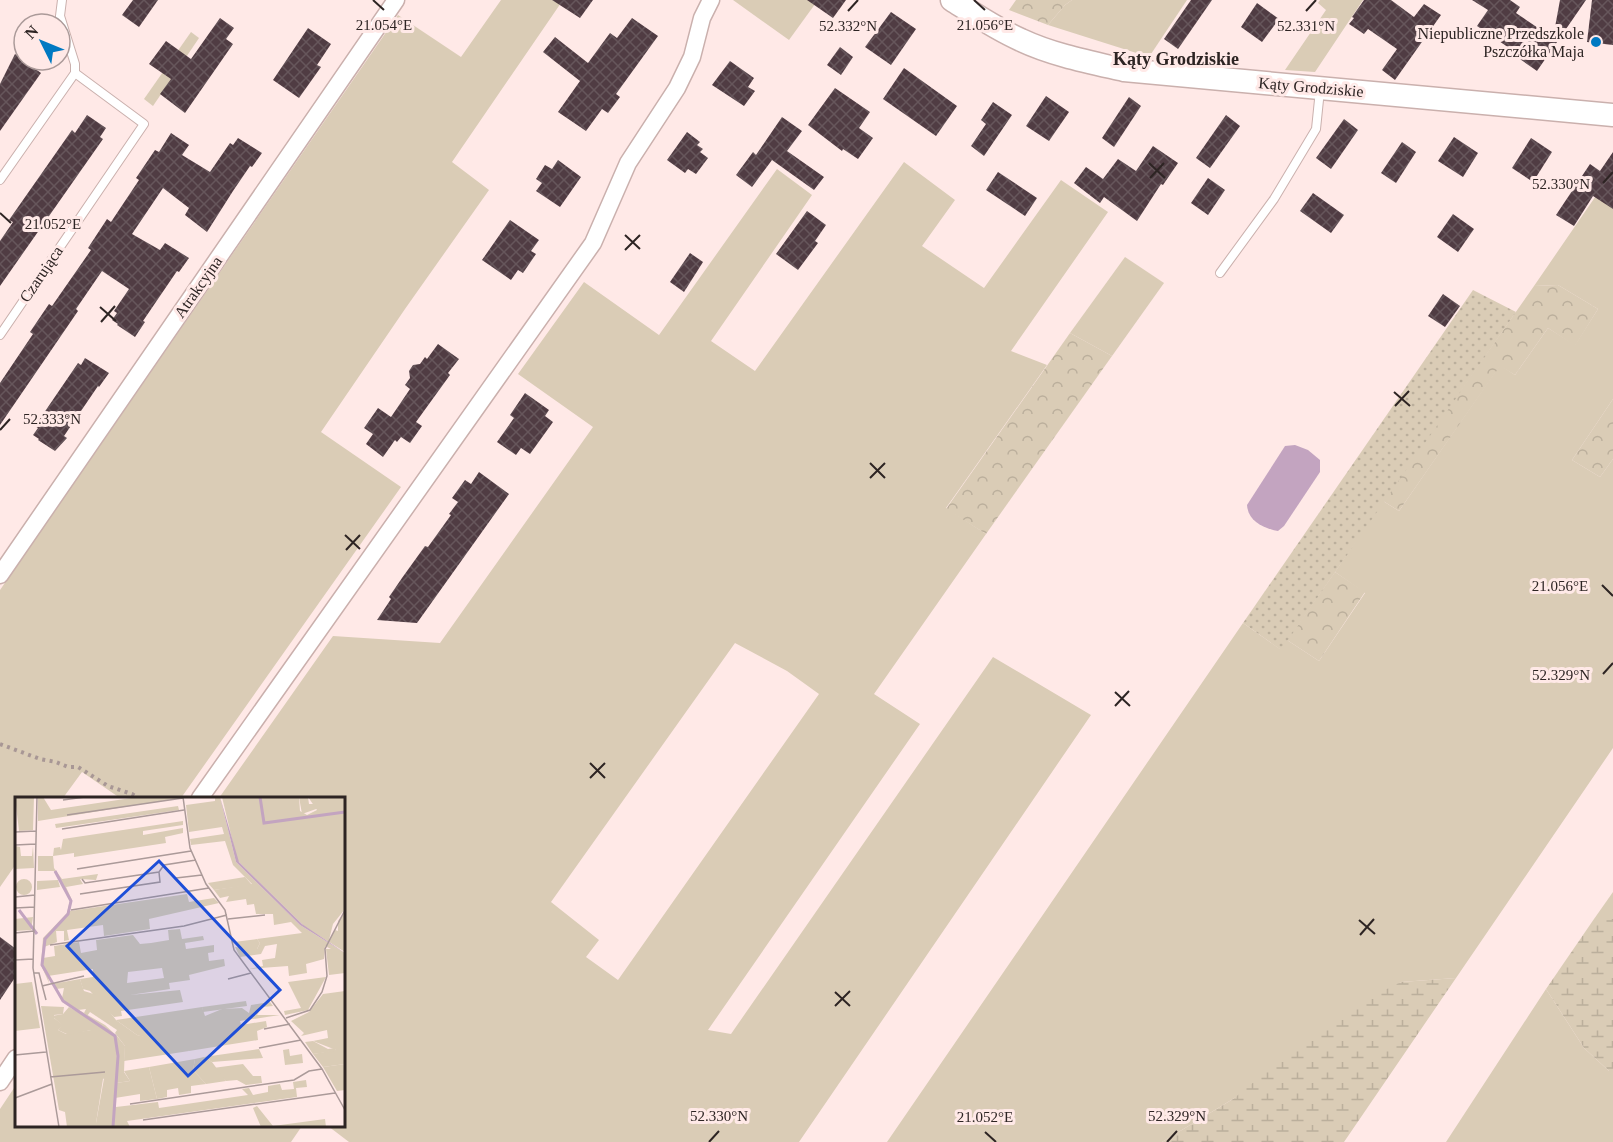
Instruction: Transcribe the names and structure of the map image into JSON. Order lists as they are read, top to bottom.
{
  "streets": {
    "street": ["Kąty Grodziskie", "Atrakcyjna"],
    "lane": ["Czarująca"]
  },
  "districts": ["Kąty Grodziskie"],
  "places": ["Niepubliczne Przedszkole Pszczółka Maja"],
  "north": "top left",
  "coordinates": [
    "21.054°E",
    "21.056°E",
    "52.332°N",
    "52.331°N",
    "52.330°N",
    "21.052°E",
    "52.333°N",
    "52.329°N"
  ]
}
